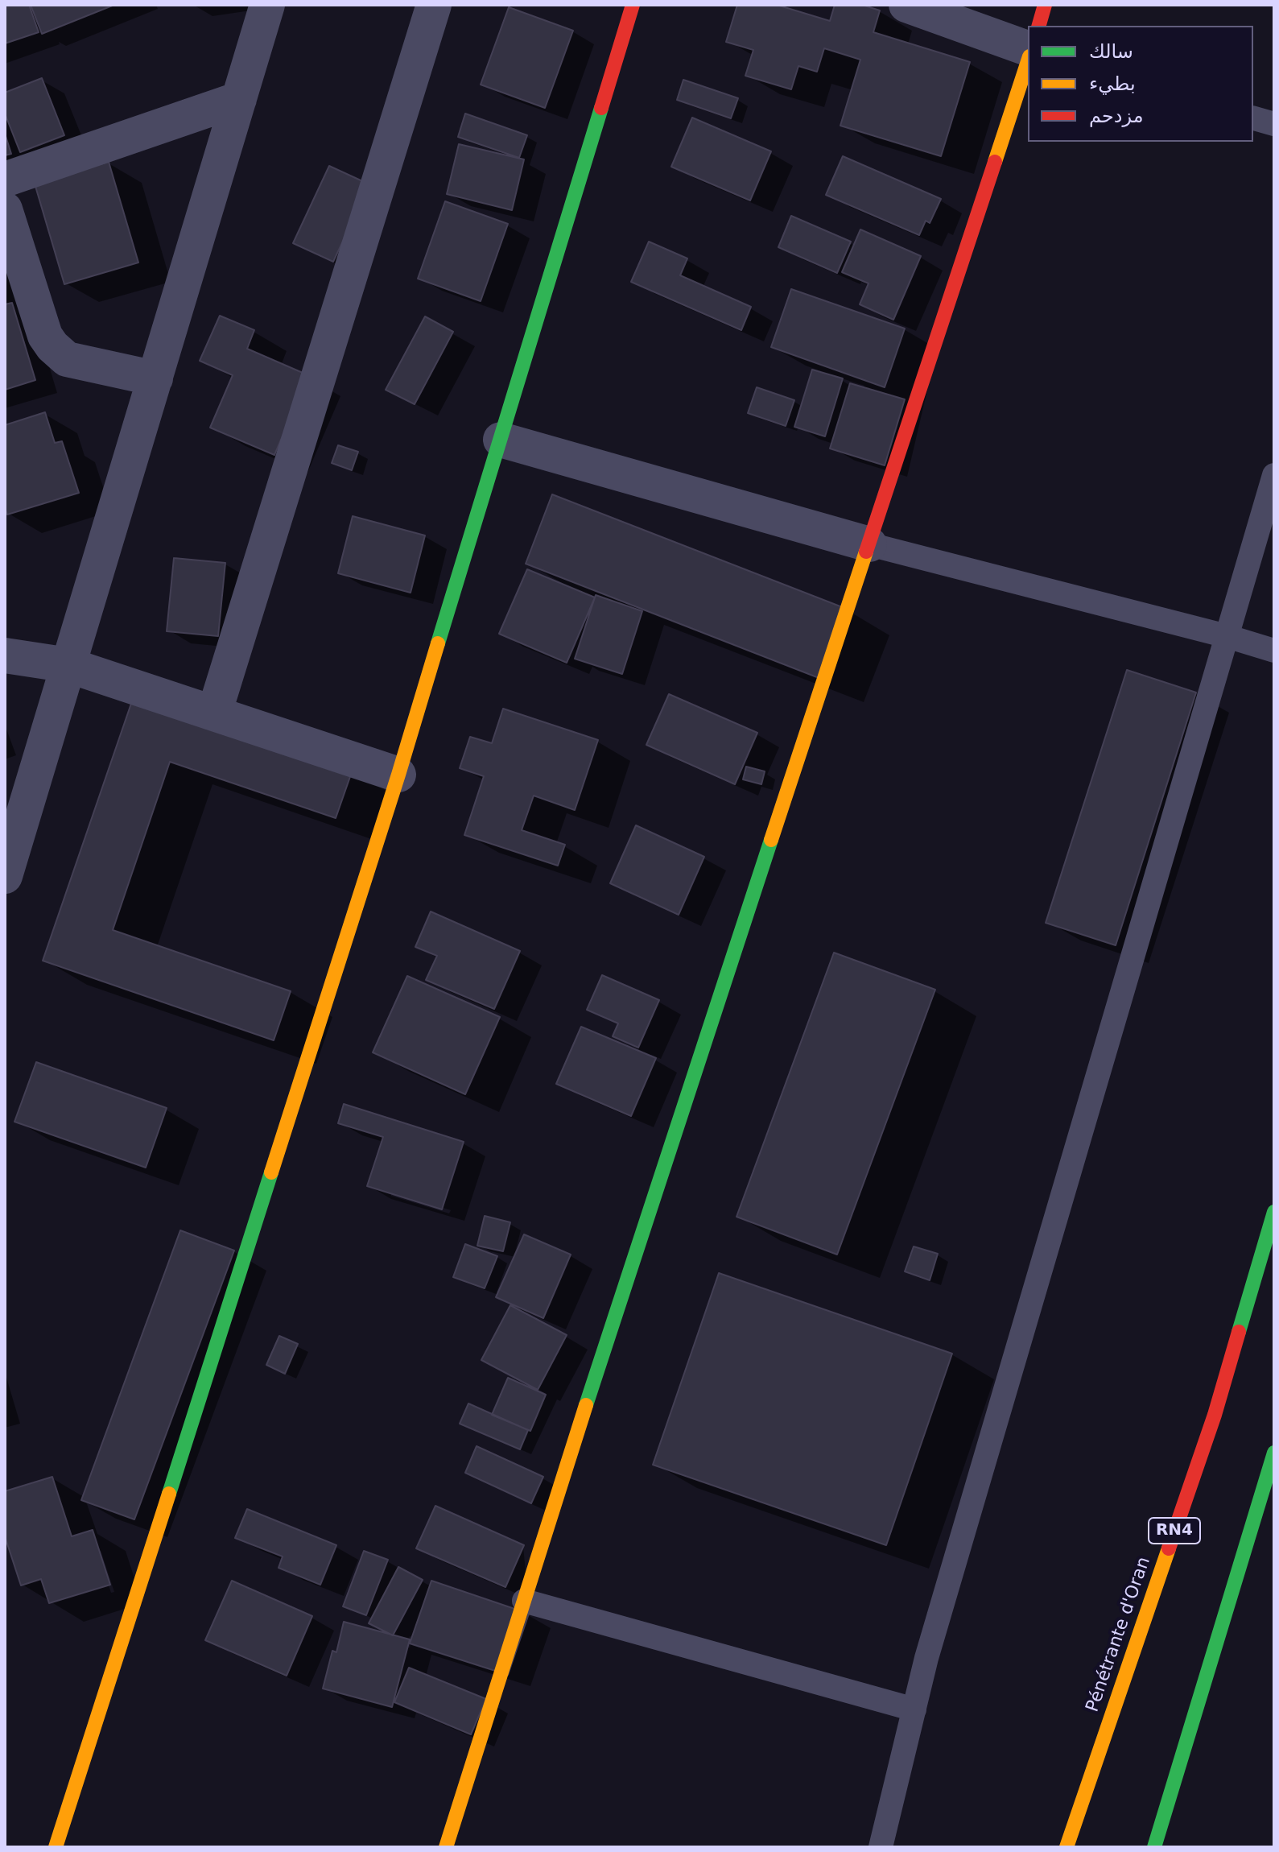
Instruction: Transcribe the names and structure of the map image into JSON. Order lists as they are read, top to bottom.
{
  "streets": {
    "main road": ["RN4", "Pénétrante d'Oran"]
  },
  "legend": ["سالك", "بطيء", "مزدحم"]
}
